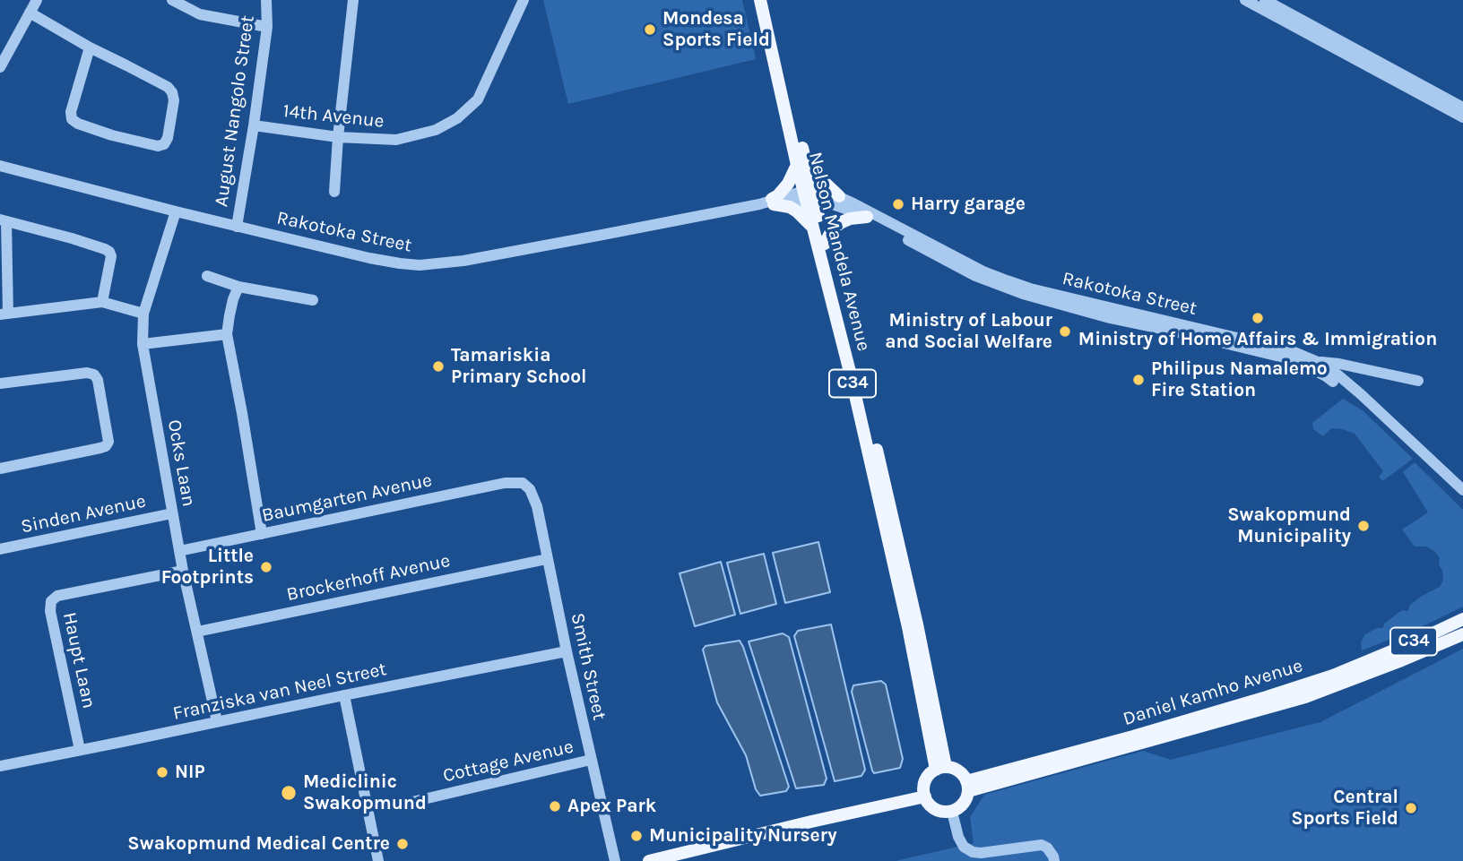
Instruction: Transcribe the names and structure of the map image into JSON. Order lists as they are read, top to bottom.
{
  "streets": {
    "main road": ["Nelson Mandela Avenue", "C34", "Daniel Kamho Avenue"],
    "street": [
      "August Nangolo Street",
      "14th Avenue",
      "Rakotoka Street",
      "Ocks Laan",
      "Baumgarten Avenue",
      "Sinden Avenue",
      "Brockerhoff Avenue",
      "Haupt Laan",
      "Smith Street",
      "Franziska van Neel Street",
      "Cottage Avenue"
    ]
  },
  "crossings": [
    ["August Nangolo Street", "14th Avenue"],
    ["August Nangolo Street", "Rakotoka Street"],
    ["Rakotoka Street", "Nelson Mandela Avenue"],
    ["Rakotoka Street", "Ocks Laan"],
    ["Nelson Mandela Avenue", "Daniel Kamho Avenue"],
    ["Ocks Laan", "Baumgarten Avenue"],
    ["Ocks Laan", "Sinden Avenue"],
    ["Ocks Laan", "Brockerhoff Avenue"],
    ["Ocks Laan", "Haupt Laan"],
    ["Ocks Laan", "Franziska van Neel Street"],
    ["Baumgarten Avenue", "Smith Street"],
    ["Brockerhoff Avenue", "Smith Street"],
    ["Haupt Laan", "Franziska van Neel Street"],
    ["Smith Street", "Franziska van Neel Street"],
    ["Smith Street", "Cottage Avenue"]
  ],
  "places": [
    "Mondesa Sports Field",
    "Harry garage",
    "Ministry of Home Affairs & Immigration",
    "Ministry of Labour and Social Welfare",
    "Tamariskia Primary School",
    "Philipus Namalemo Fire Station",
    "Swakopmund Municipality",
    "Little Footprints",
    "NIP",
    "Mediclinic Swakopmund",
    "Apex Park",
    "Central Sports Field",
    "Municipality Nursery",
    "Swakopmund Medical Centre"
  ]
}
